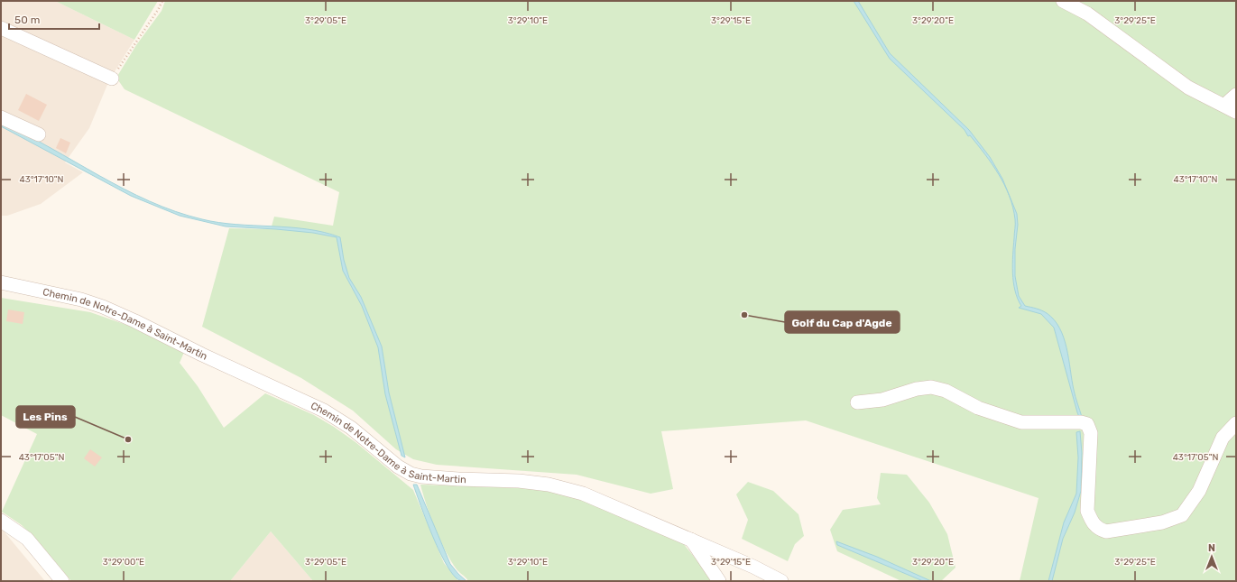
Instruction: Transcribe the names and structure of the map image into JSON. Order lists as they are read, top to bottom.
{
  "streets": {
    "street": ["Chemin de Notre-Dame à Saint-Martin"]
  },
  "places": ["Golf du Cap d'Agde", "Les Pins"],
  "scale_bar": "50 m",
  "north": "top",
  "coordinates": [
    "3°29'05\"E",
    "3°29'10\"E",
    "3°29'15\"E",
    "3°29'20\"E",
    "3°29'25\"E",
    "43°17'10\"N",
    "43°17'05\"N",
    "3°29'00\"E"
  ]
}
